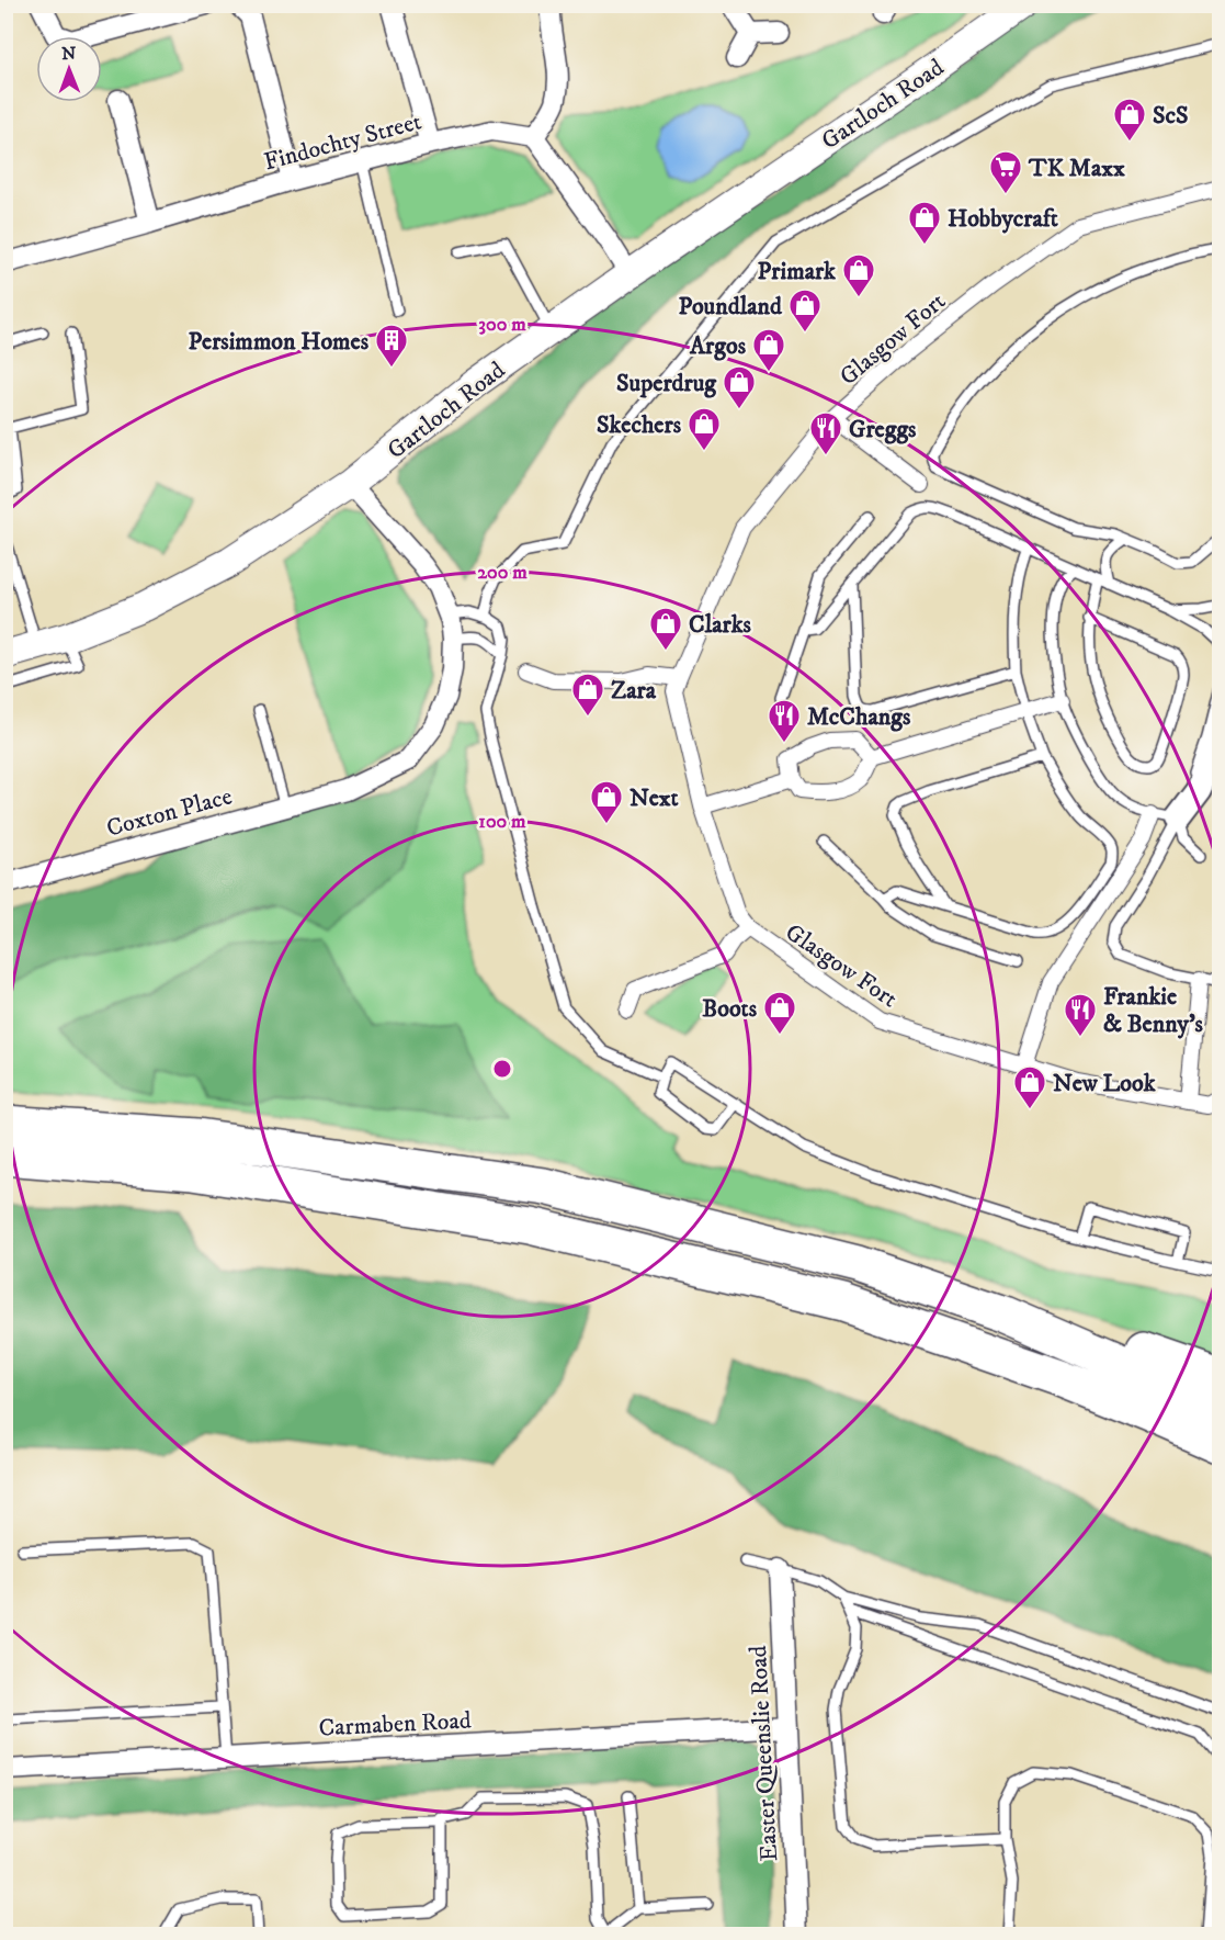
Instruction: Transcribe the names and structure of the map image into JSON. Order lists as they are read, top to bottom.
{
  "streets": {
    "main road": ["Gartloch Road"],
    "street": [
      "Findochty Street",
      "Glasgow Fort",
      "Coxton Place",
      "Carmaben Road",
      "Easter Queenslie Road"
    ]
  },
  "crossings": [
    ["Gartloch Road", "Coxton Place"],
    ["Carmaben Road", "Easter Queenslie Road"]
  ],
  "places": {
    "shop": [
      "ScS",
      "Hobbycraft",
      "Primark",
      "Poundland",
      "Argos",
      "Superdrug",
      "Skechers",
      "Clarks",
      "Zara",
      "Next",
      "Boots",
      "New Look"
    ],
    "supermarket": ["TK Maxx"],
    "building": ["Persimmon Homes"],
    "restaurant": ["Greggs", "McChangs", "Frankie & Benny's"]
  },
  "north": "top",
  "rings": ["300 m", "200 m", "100 m"]
}
